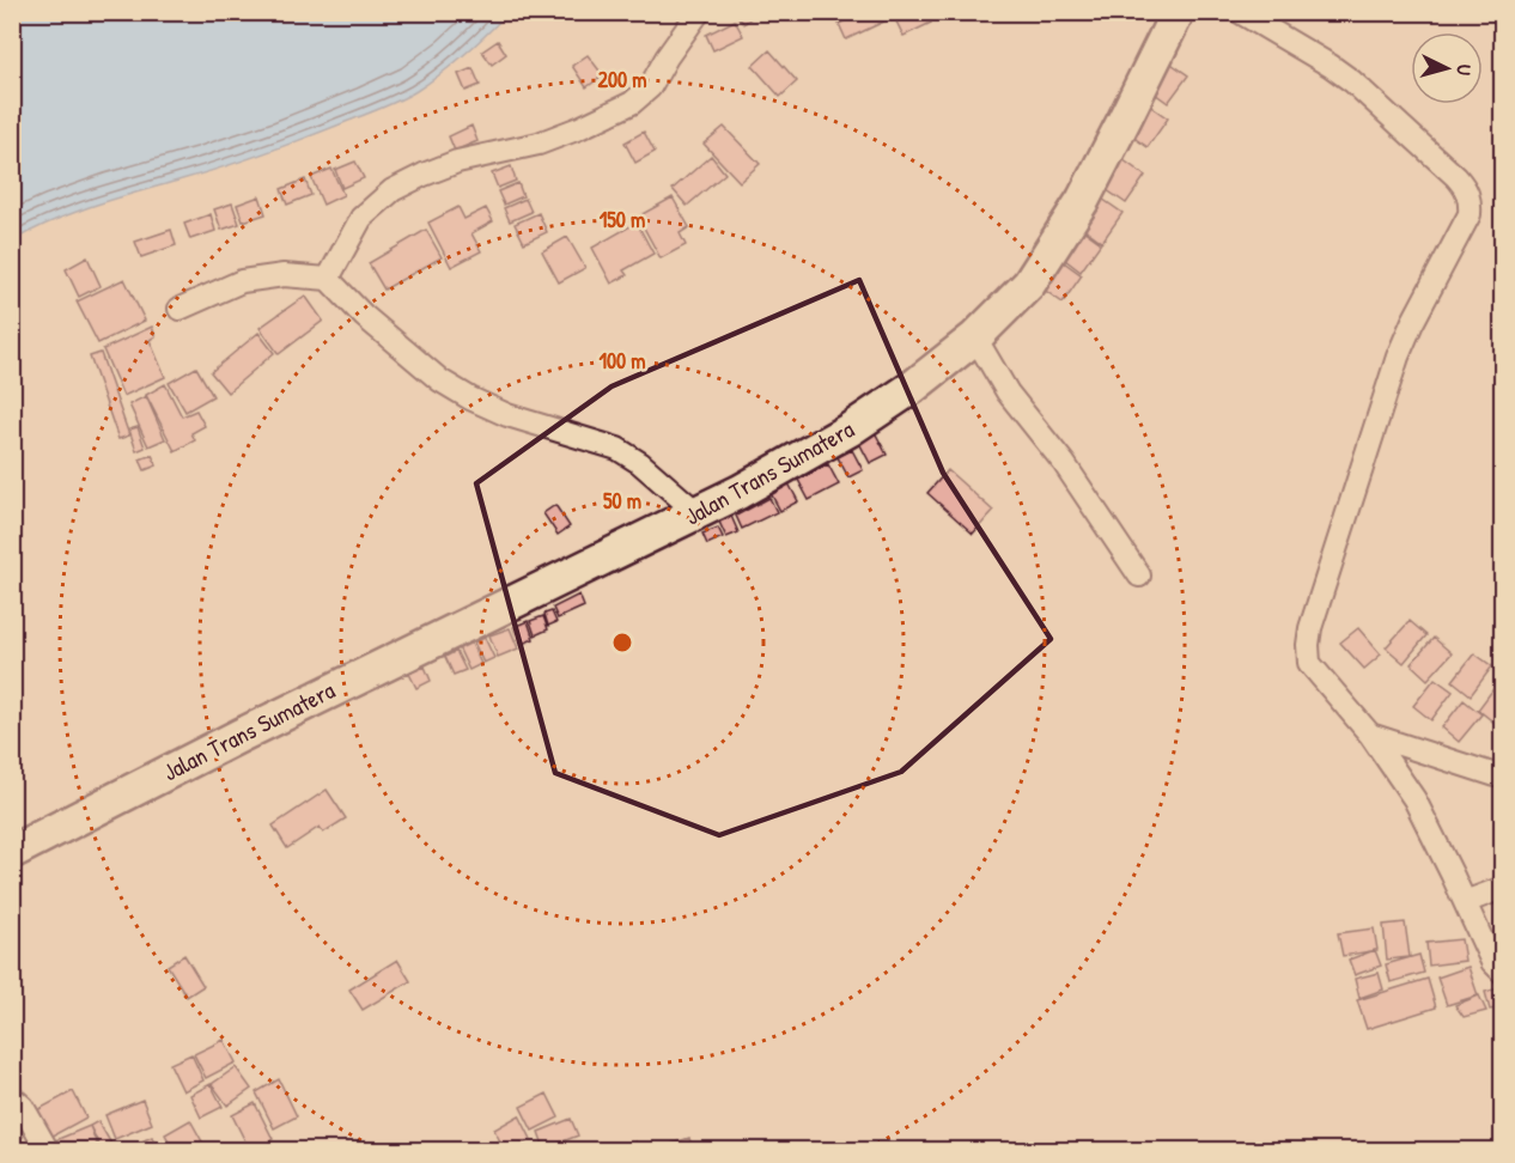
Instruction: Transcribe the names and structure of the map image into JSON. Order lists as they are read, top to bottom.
{
  "streets": {
    "highway": ["Jalan Trans Sumatera"]
  },
  "north": "right",
  "rings": [
    "200 m",
    "150 m",
    "100 m",
    "50 m"
  ]
}
